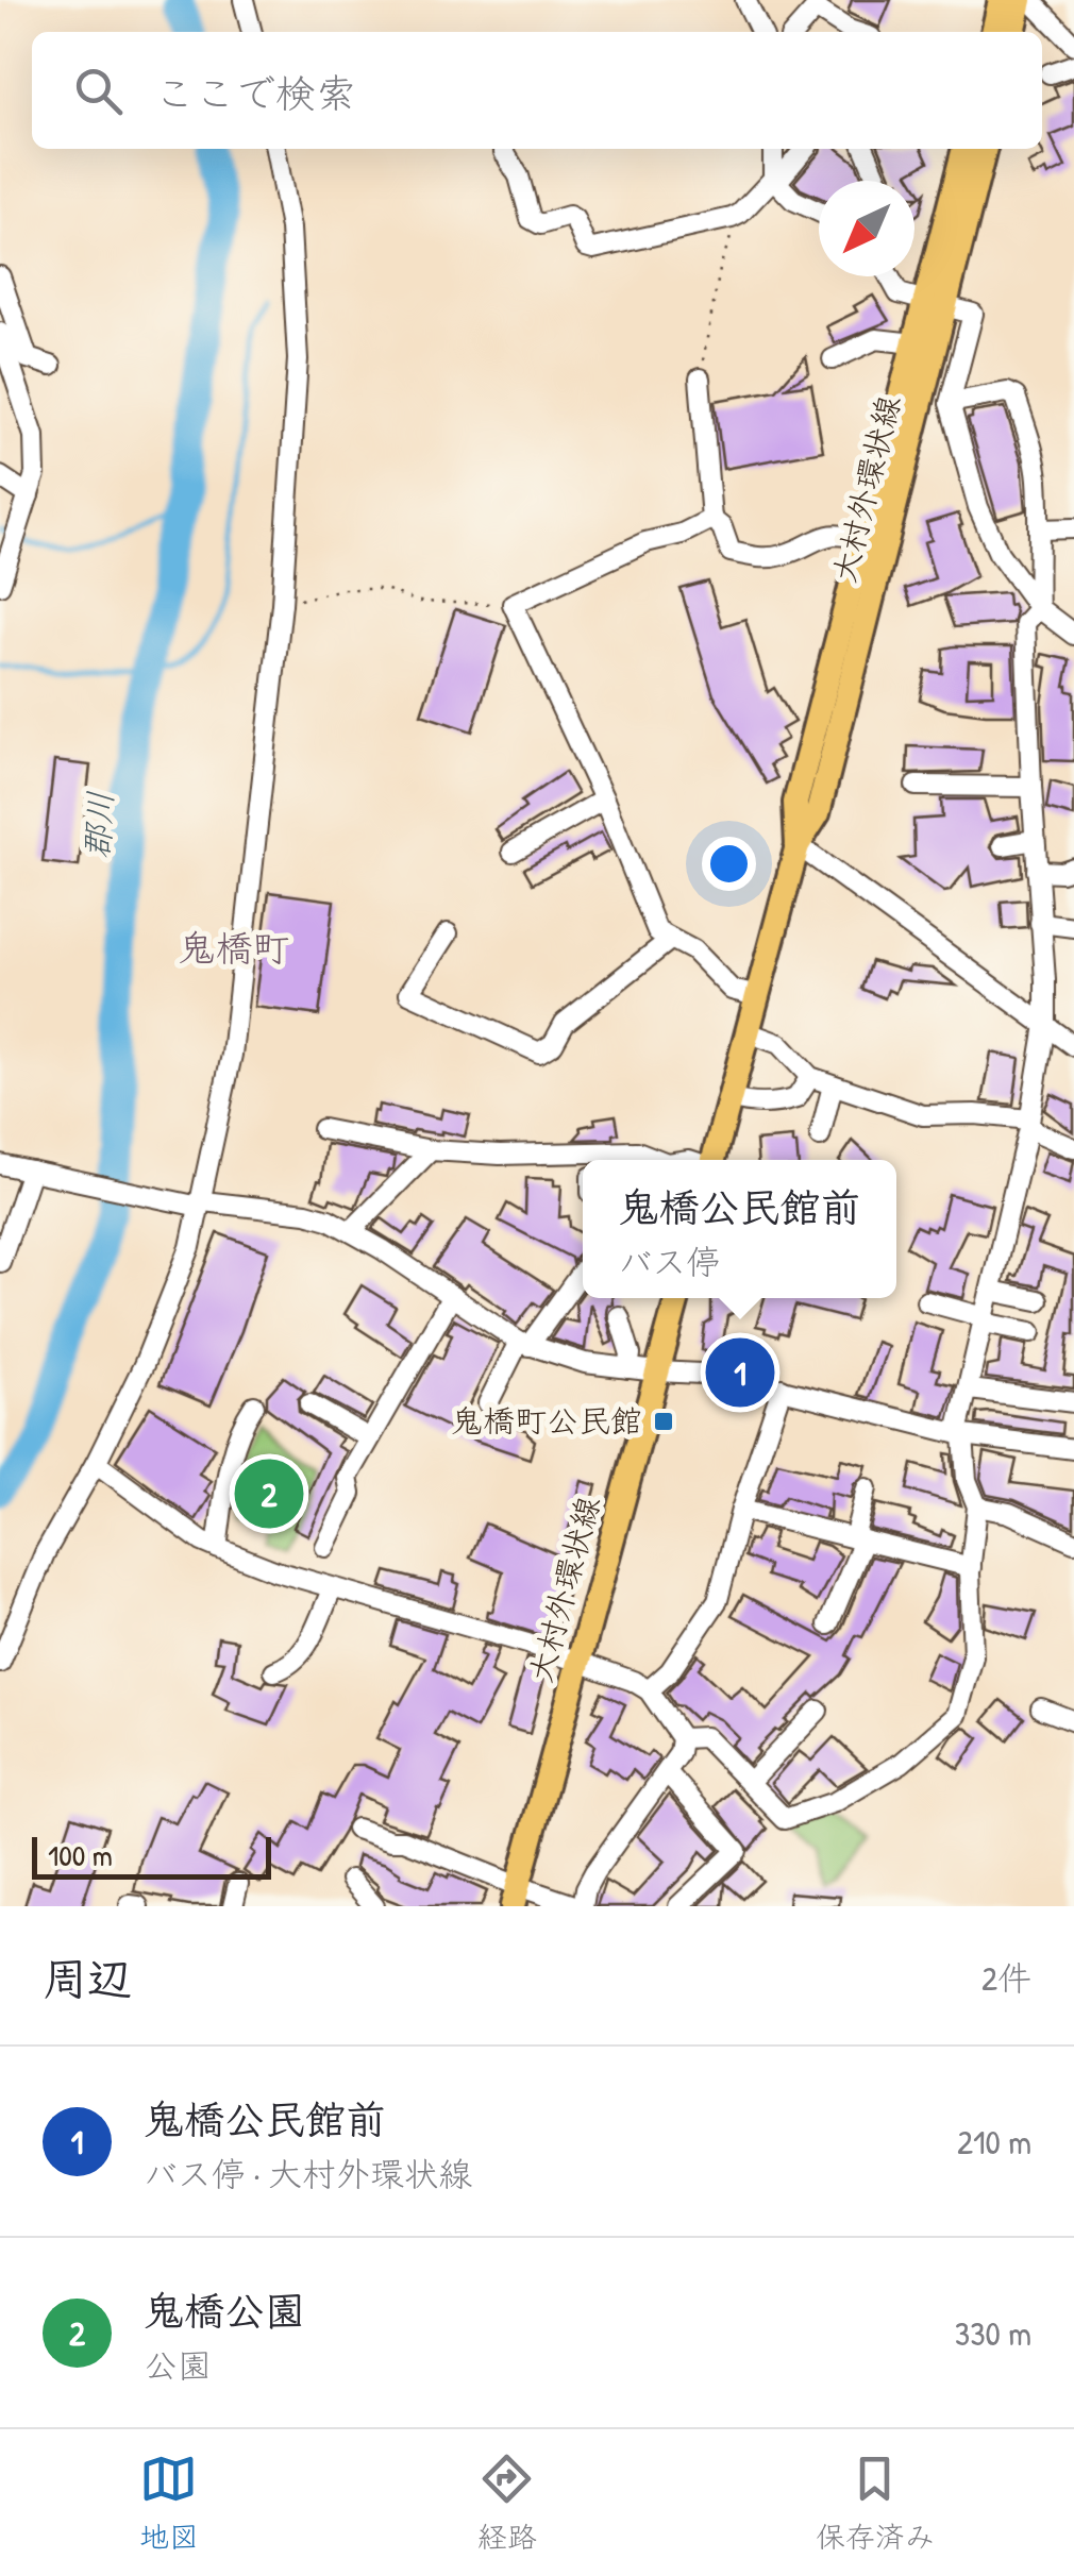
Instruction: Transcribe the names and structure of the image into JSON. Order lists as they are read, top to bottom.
{
  "streets": {
    "main road": ["大村外環状線"]
  },
  "districts": ["鬼橋町"],
  "water": ["郡川"],
  "places": {
    "transit": ["鬼橋町公民館"]
  },
  "scale_bar": "100 m",
  "north": "bottom left",
  "page": {
    "search": "ここで検索",
    "popup": ["鬼橋公民館前", "バス停"],
    "pins": ["1", "2"],
    "scale": "100 m",
    "heading": ["周辺", "2件"],
    "list": [
      {
        "mark": "1",
        "name": "鬼橋公民館前",
        "note": "バス停 · 大村外環状線",
        "value": "210 m"
      },
      {
        "mark": "2",
        "name": "鬼橋公園",
        "note": "公園",
        "value": "330 m"
      }
    ],
    "nav": ["地図", "経路", "保存済み"]
  }
}
